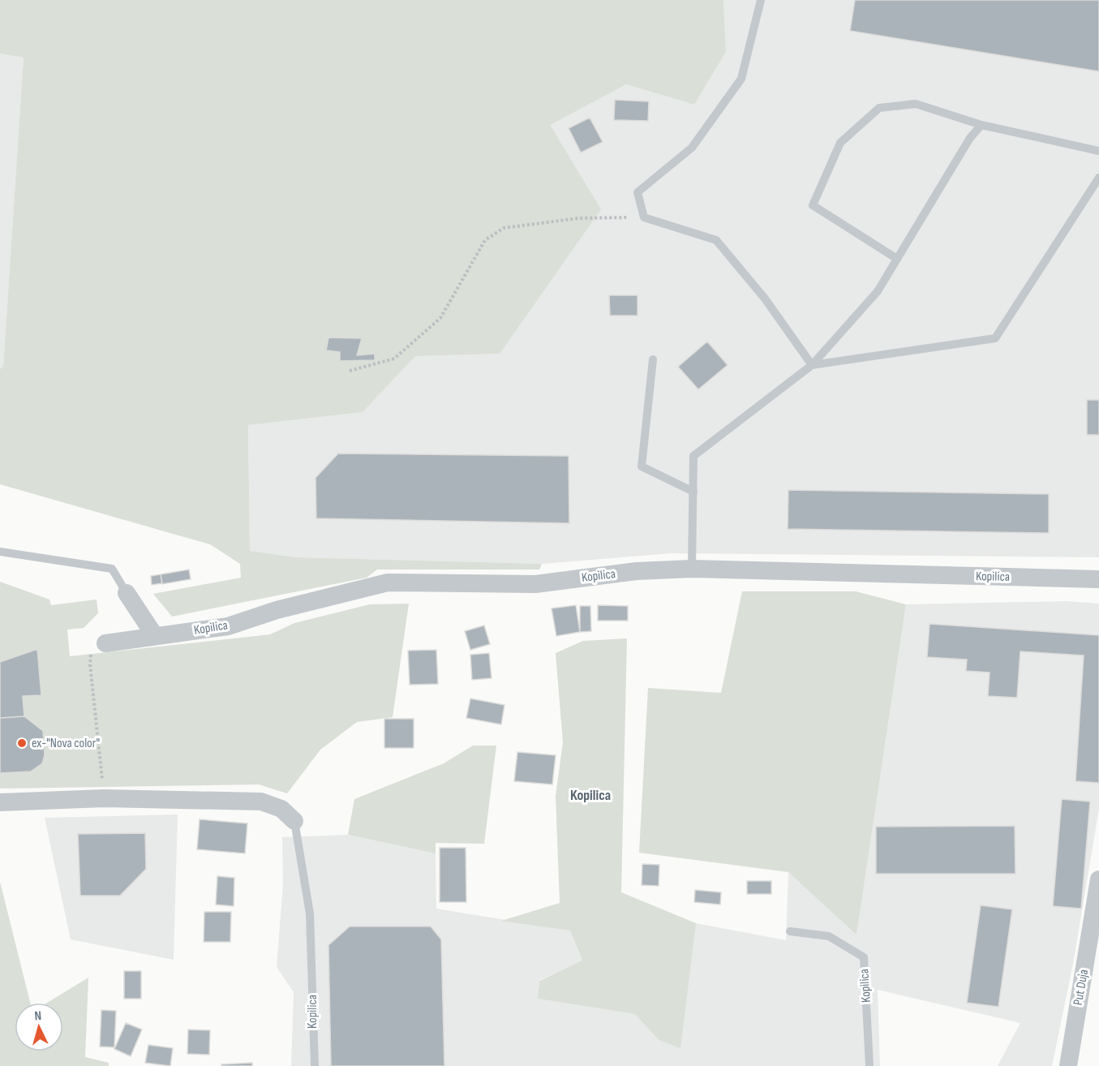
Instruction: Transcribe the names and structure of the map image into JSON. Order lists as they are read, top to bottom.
{
  "streets": {
    "street": ["Kopilica", "Put Duja"]
  },
  "districts": ["Kopilica"],
  "places": ["ex-\"Nova color\""],
  "north": "top"
}
